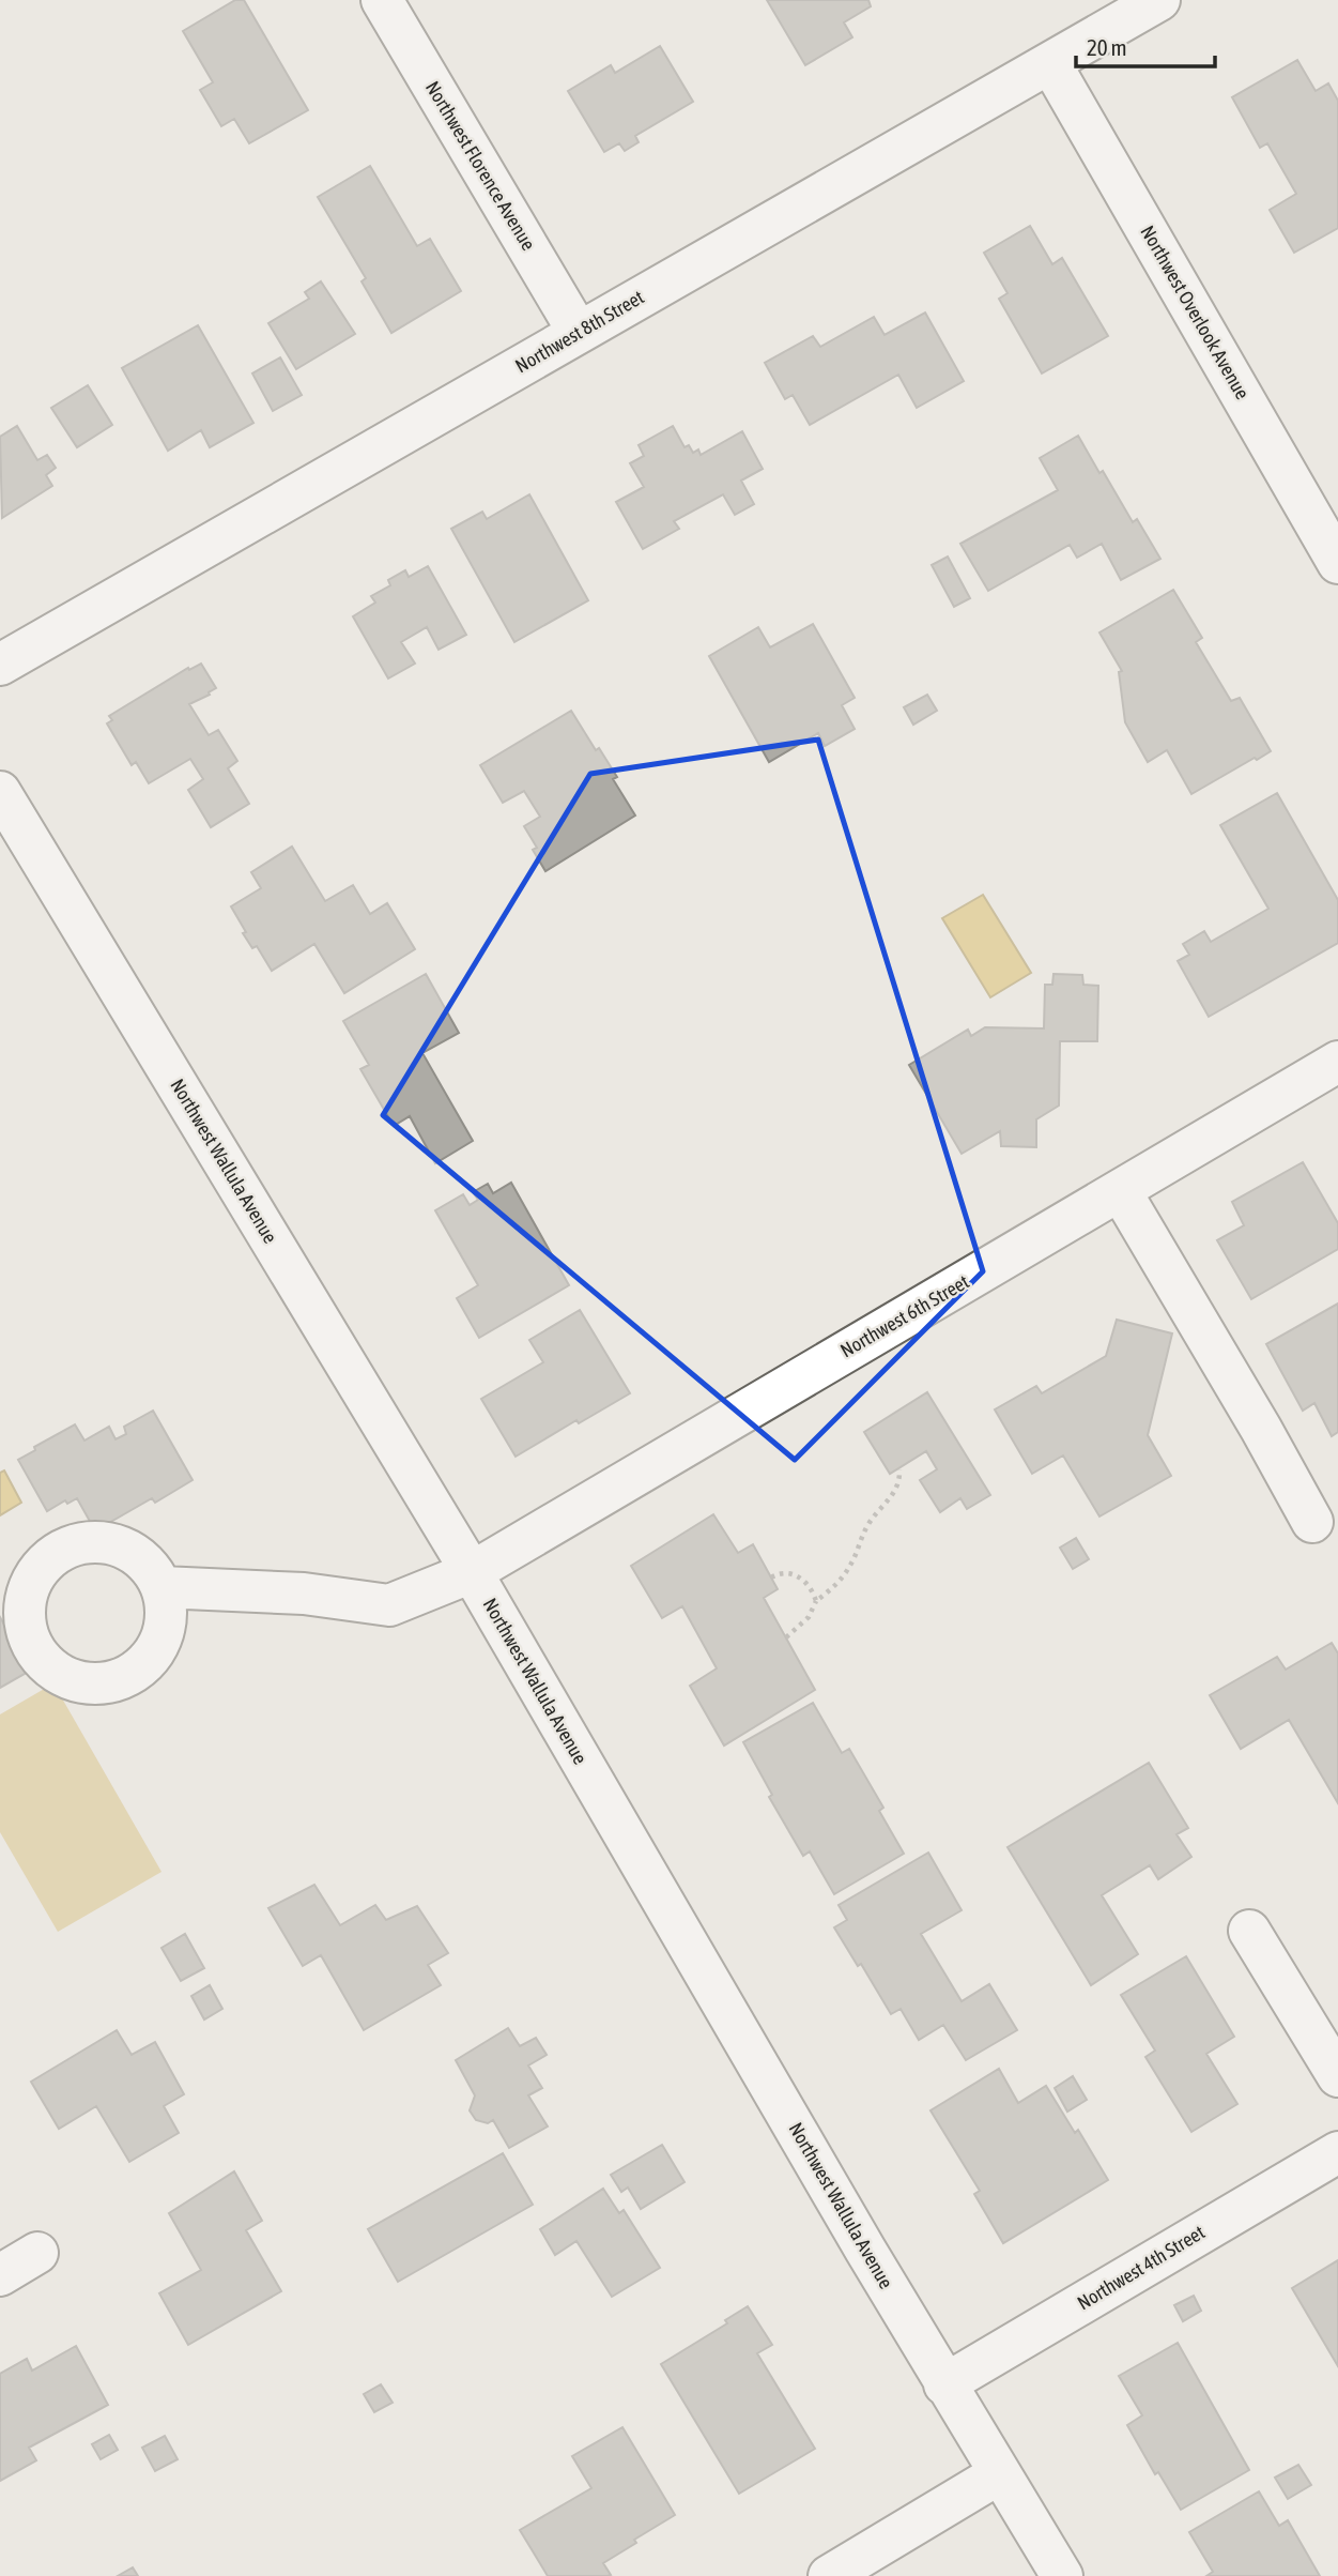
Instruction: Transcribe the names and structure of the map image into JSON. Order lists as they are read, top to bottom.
{
  "streets": {
    "street": [
      "Northwest Florence Avenue",
      "Northwest Overlook Avenue",
      "Northwest 8th Street",
      "Northwest Wallula Avenue",
      "Northwest 6th Street",
      "Northwest 4th Street"
    ]
  },
  "crossings": [
    ["Northwest Florence Avenue", "Northwest 8th Street"],
    ["Northwest Overlook Avenue", "Northwest 8th Street"],
    ["Northwest Wallula Avenue", "Northwest 6th Street"],
    ["Northwest Wallula Avenue", "Northwest 4th Street"]
  ],
  "scale_bar": "20 m"
}
